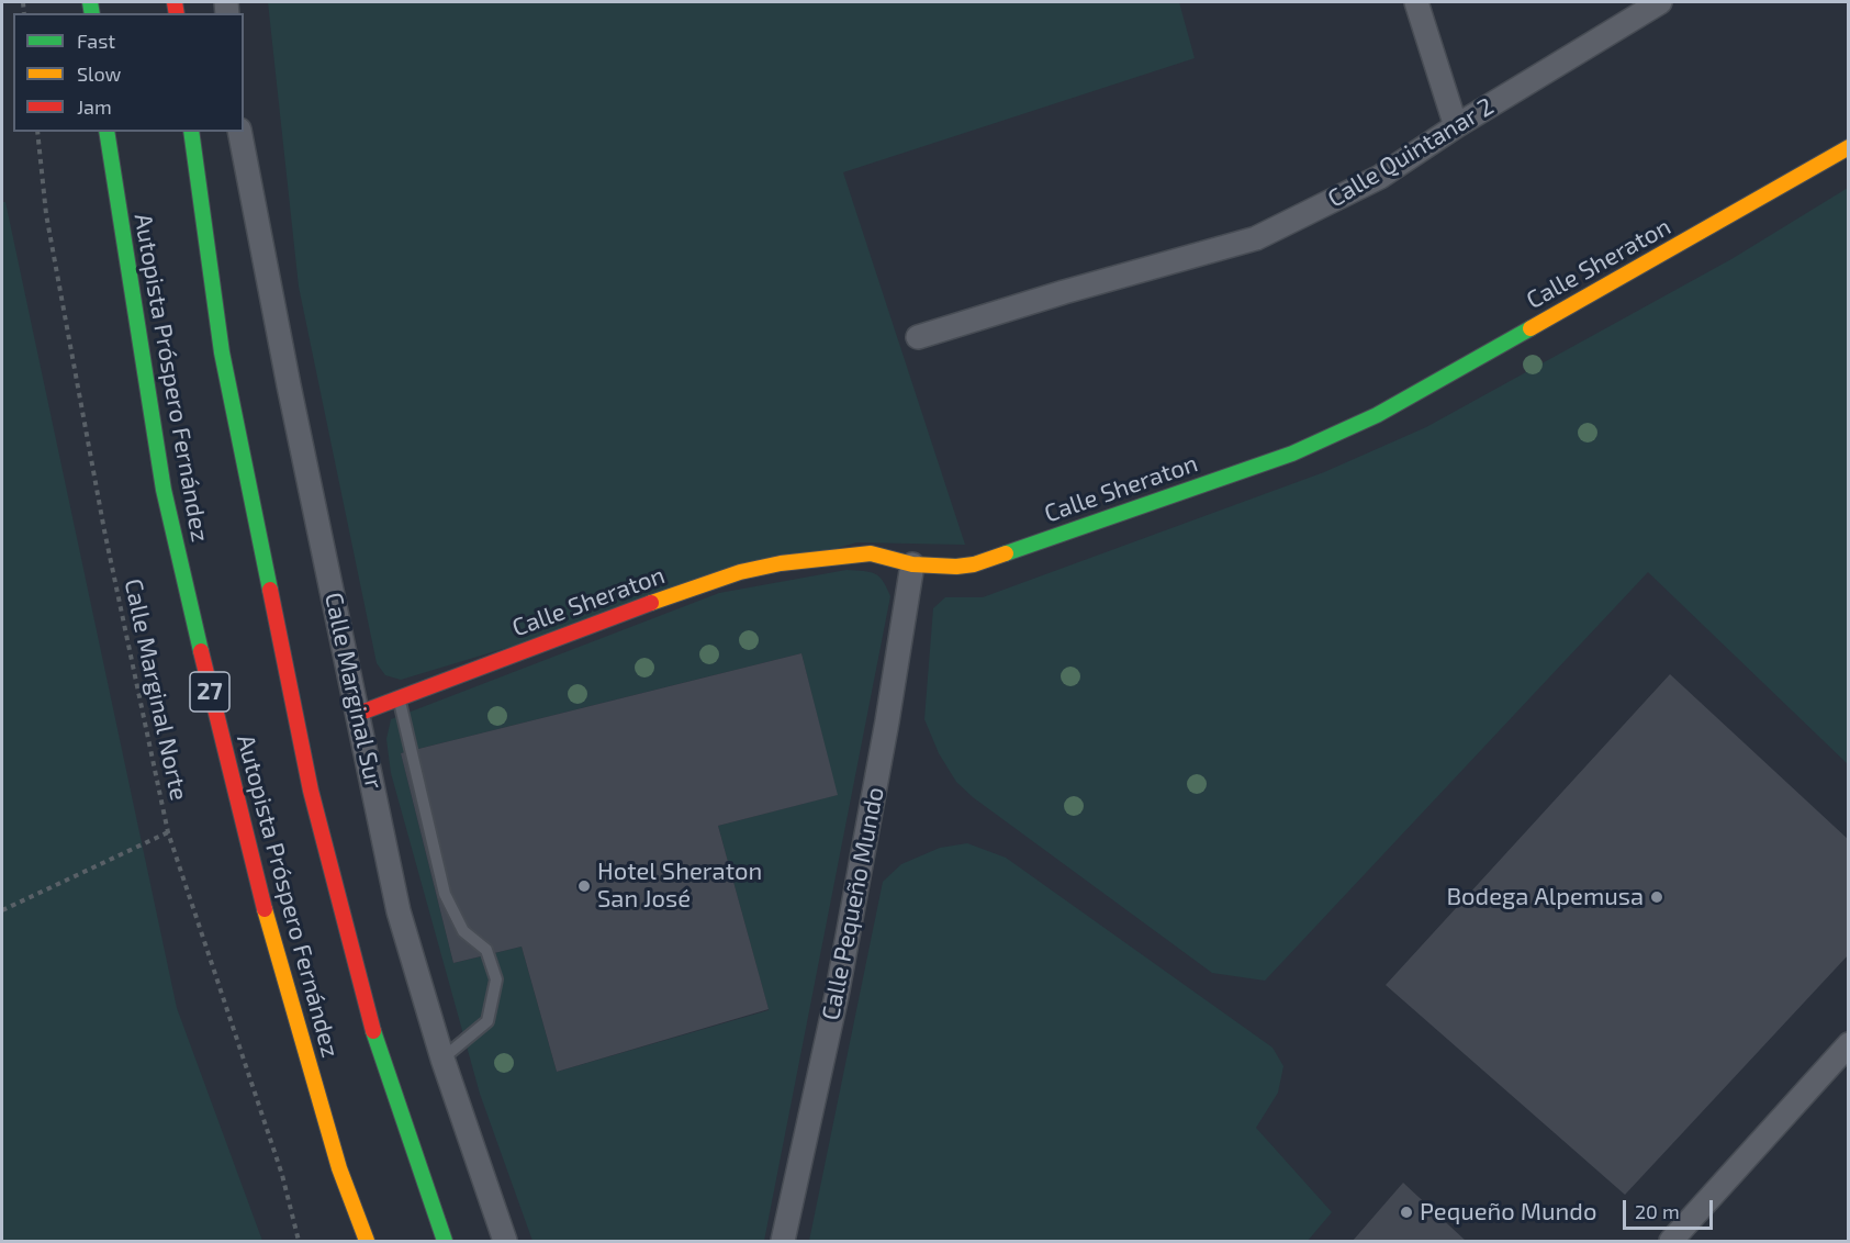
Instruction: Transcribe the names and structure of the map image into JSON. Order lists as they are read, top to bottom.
{
  "streets": {
    "main road": ["Calle Sheraton", "Autopista Próspero Fernández", "27"],
    "street": ["Calle Quintanar 2", "Calle Marginal Sur", "Calle Pequeño Mundo"],
    "path": ["Calle Marginal Norte"]
  },
  "crossings": [
    ["Calle Sheraton", "Calle Marginal Sur"],
    ["Calle Sheraton", "Calle Pequeño Mundo"]
  ],
  "places": ["Hotel Sheraton San José", "Bodega Alpemusa", "Pequeño Mundo"],
  "legend": ["Fast", "Slow", "Jam"],
  "scale_bar": "20 m"
}
